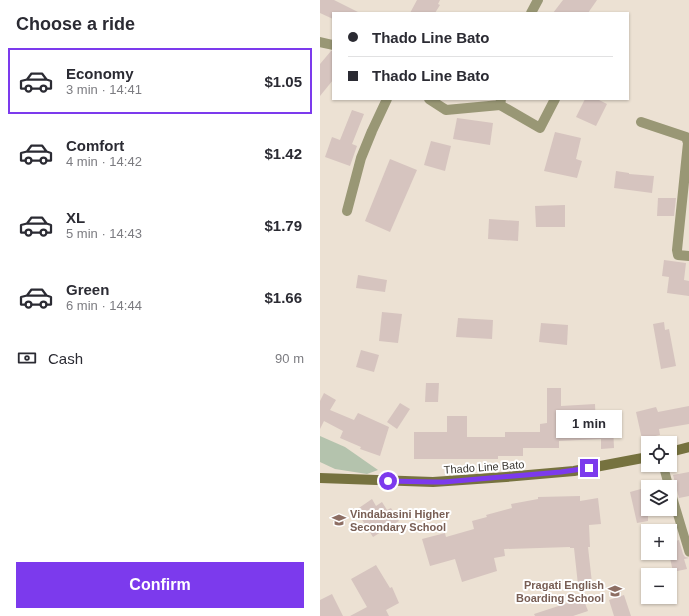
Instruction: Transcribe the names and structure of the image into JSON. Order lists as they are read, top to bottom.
{
  "streets": {
    "main road": ["Thado Line Bato"]
  },
  "places": {
    "school or university": ["Vindabasini Higher Secondary School", "Pragati English Boarding School"]
  },
  "page": {
    "heading": "Choose a ride",
    "banner": ["Thado Line Bato", "Thado Line Bato"],
    "list": [
      {
        "name": "Economy",
        "note": "3 min · 14:41",
        "value": "$1.05"
      },
      {
        "name": "Comfort",
        "note": "4 min · 14:42",
        "value": "$1.42"
      },
      {
        "name": "XL",
        "note": "5 min · 14:43",
        "value": "$1.79"
      },
      {
        "name": "Green",
        "note": "6 min · 14:44",
        "value": "$1.66"
      }
    ],
    "pay": ["Cash", "90 m"],
    "bubble": "1 min",
    "map_buttons": ["+", "−"],
    "buttons": "Confirm"
  }
}
